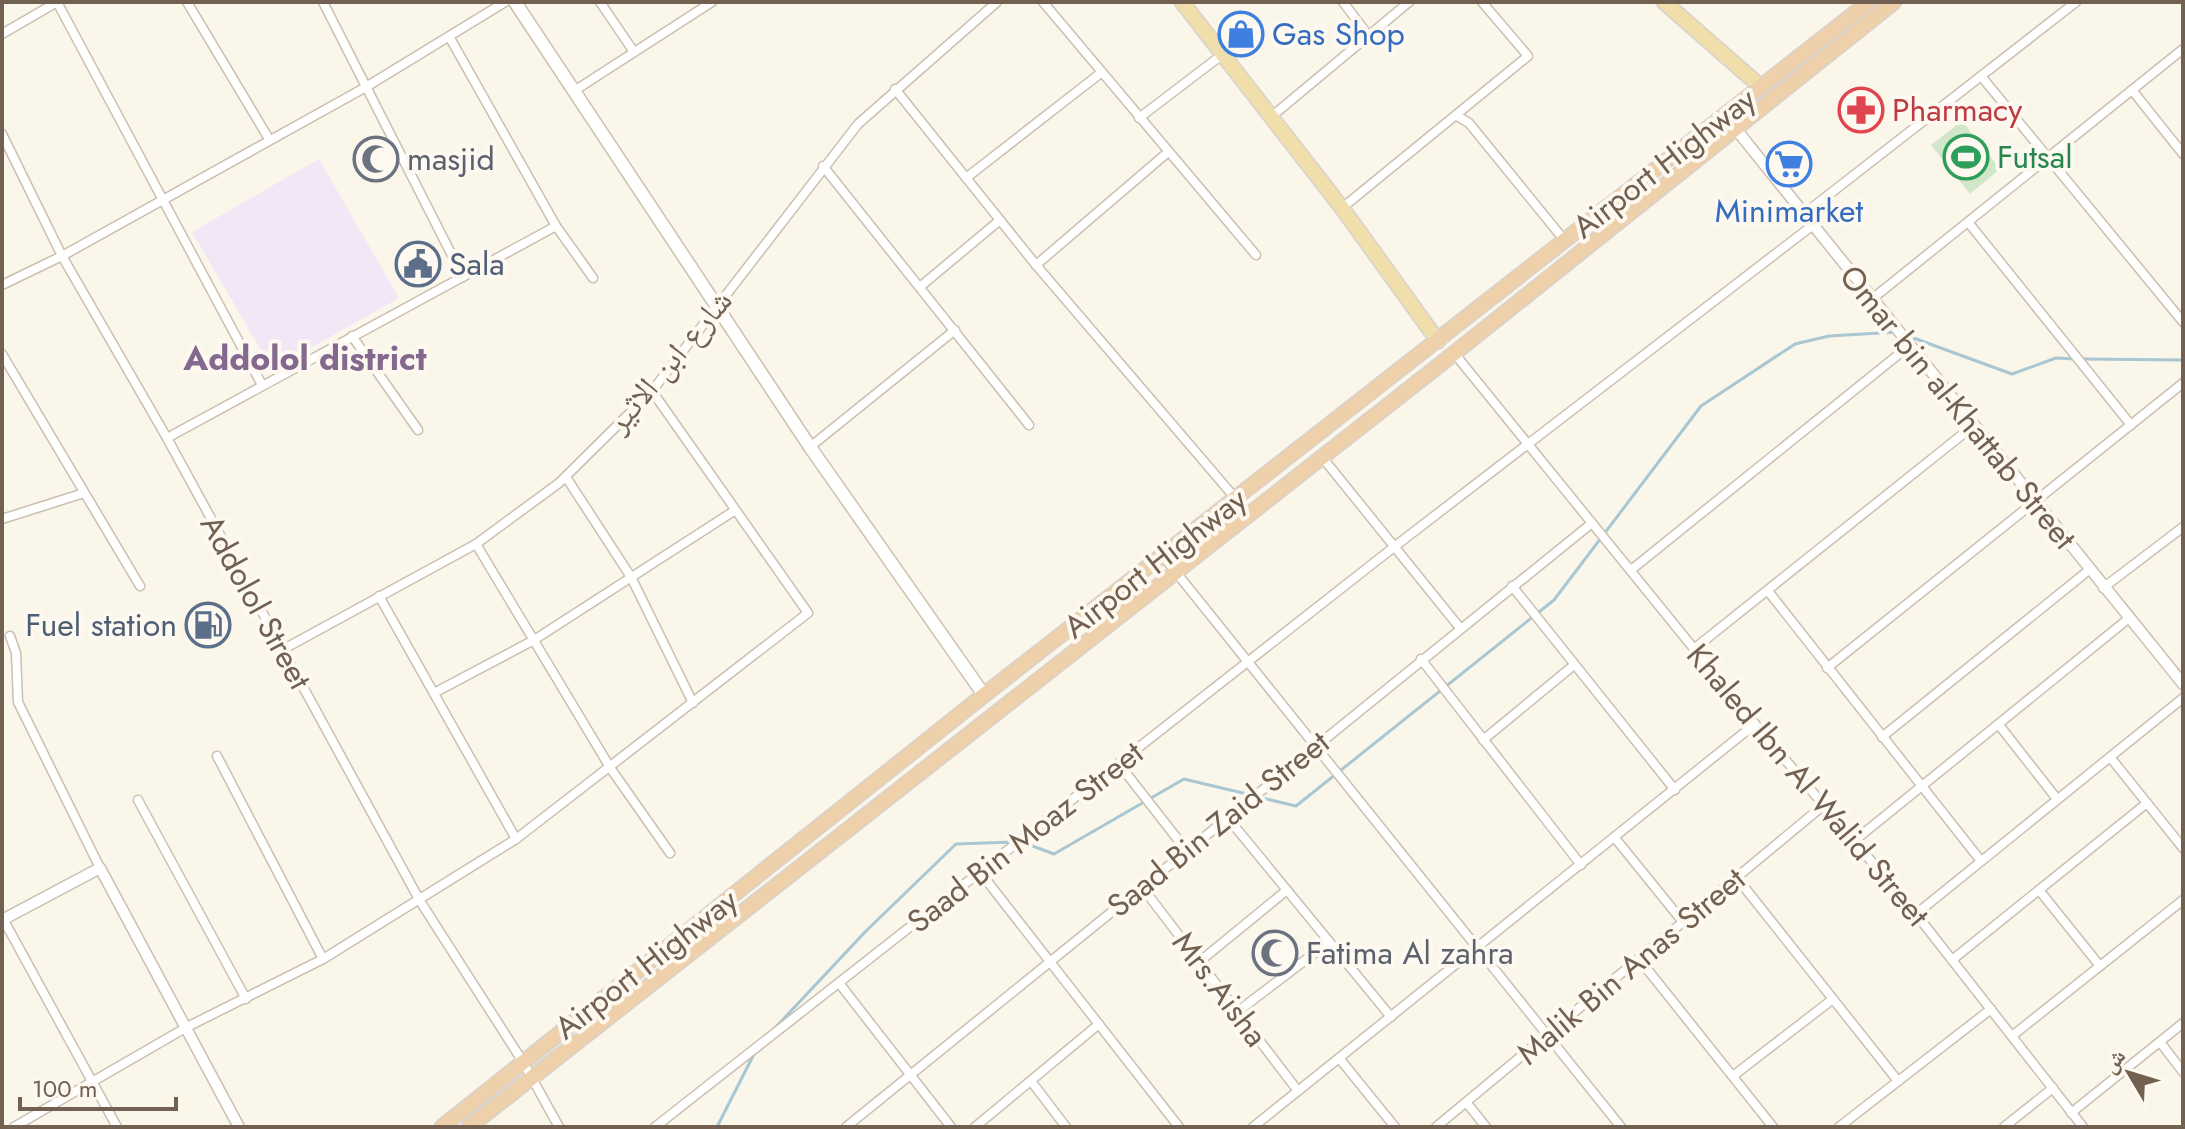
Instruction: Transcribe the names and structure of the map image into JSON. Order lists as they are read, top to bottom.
{
  "streets": {
    "highway": ["Airport Highway"],
    "street": [
      "شارع ابن الاثير",
      "Omar bin al-Khattab Street",
      "Addolol Street",
      "Khaled Ibn Al Walid Street",
      "Saad Bin Zaid Street",
      "Saad Bin Moaz Street",
      "Malik Bin Anas Street",
      "Mrs.Aisha"
    ]
  },
  "crossings": [
    ["Airport Highway", "Omar bin al-Khattab Street"],
    ["Airport Highway", "Addolol Street"],
    ["Airport Highway", "Khaled Ibn Al Walid Street"],
    ["شارع ابن الاثير", "Addolol Street"],
    ["Omar bin al-Khattab Street", "Saad Bin Moaz Street"],
    ["Khaled Ibn Al Walid Street", "Saad Bin Zaid Street"],
    ["Khaled Ibn Al Walid Street", "Saad Bin Moaz Street"],
    ["Khaled Ibn Al Walid Street", "Malik Bin Anas Street"],
    ["Saad Bin Zaid Street", "Mrs.Aisha"]
  ],
  "districts": ["Addolol district"],
  "places": {
    "shop": ["Gas Shop"],
    "pharmacy": ["Pharmacy"],
    "sports": ["Futsal"],
    "mosque": ["masjid", "Fatima Al zahra"],
    "supermarket": ["Minimarket"],
    "public building": ["Sala"],
    "fuel station": ["Fuel station"]
  },
  "scale_bar": "100 m",
  "north": "top left"
}
